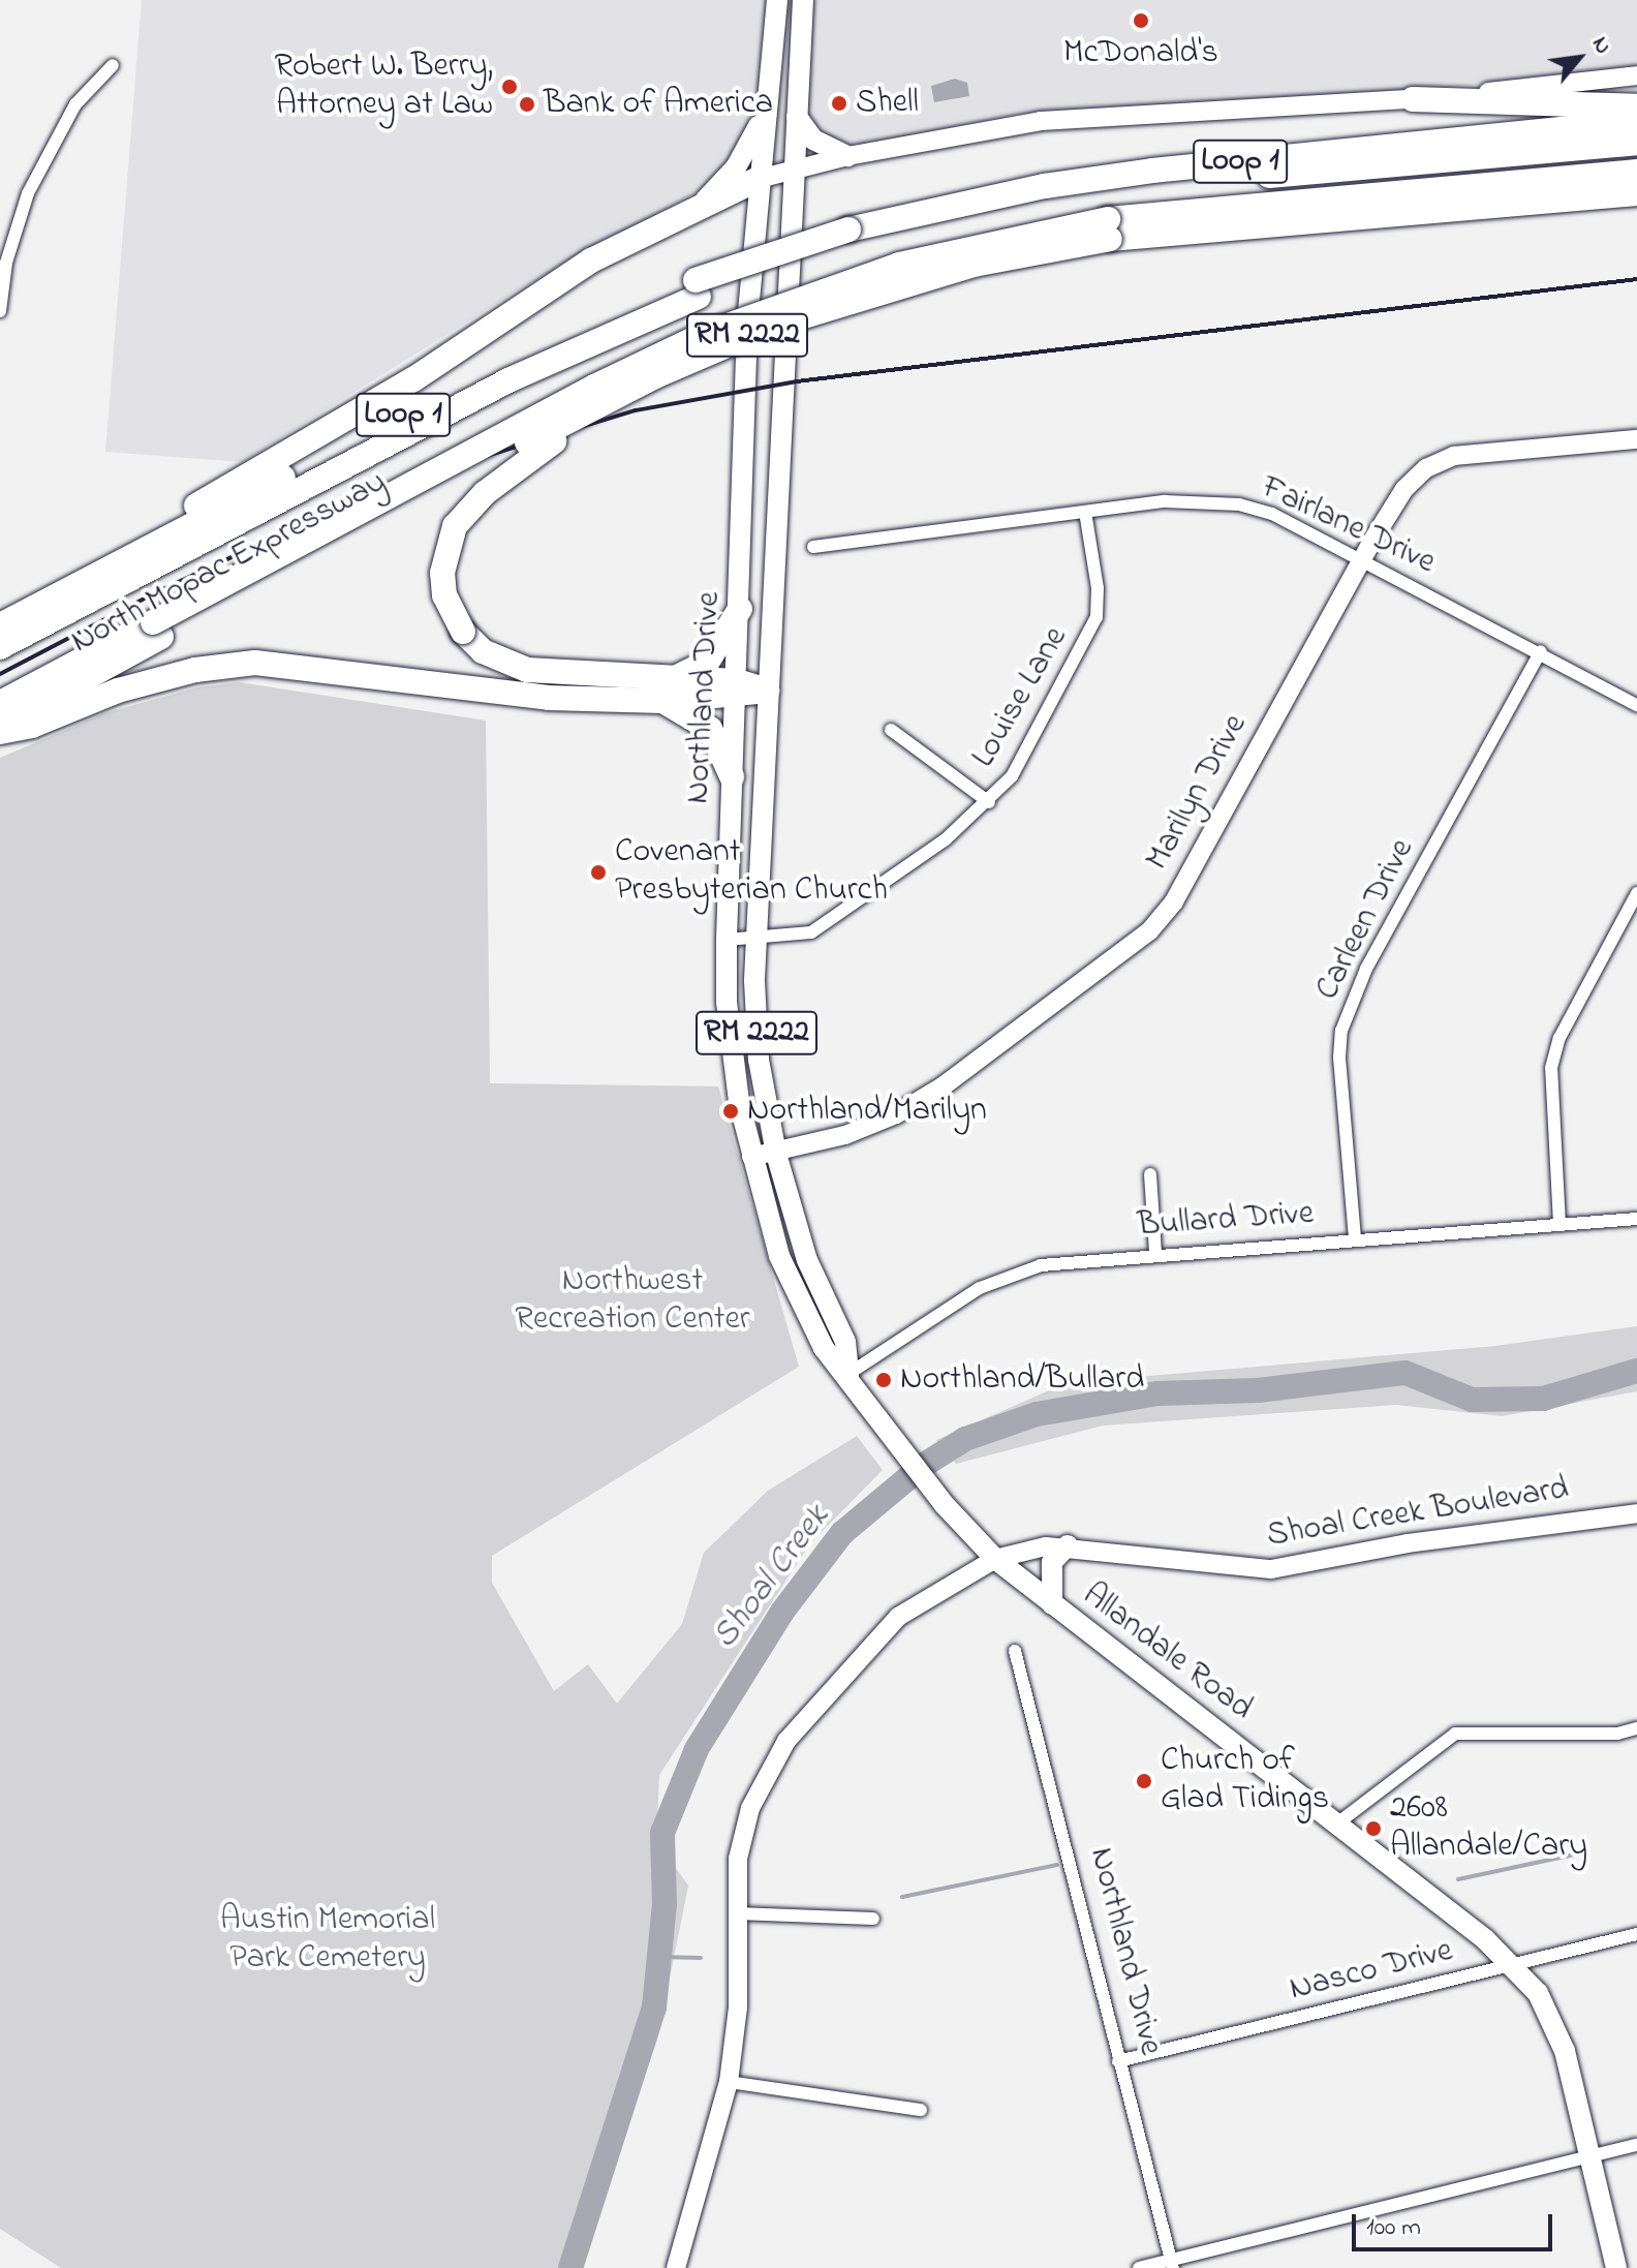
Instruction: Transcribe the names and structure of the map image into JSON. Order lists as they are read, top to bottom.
{
  "streets": {
    "highway": ["Loop 1", "North Mopac Expressway"],
    "main road": ["RM 2222", "Northland Drive", "Allandale Road"],
    "street": [
      "Fairlane Drive",
      "Louise Lane",
      "Marilyn Drive",
      "Carleen Drive",
      "Bullard Drive",
      "Shoal Creek Boulevard",
      "Nasco Drive"
    ]
  },
  "crossings": [
    ["Fairlane Drive", "Louise Lane"],
    ["Fairlane Drive", "Marilyn Drive"],
    ["Fairlane Drive", "Carleen Drive"],
    ["Northland Drive", "Louise Lane"],
    ["Northland Drive", "Marilyn Drive"],
    ["Northland Drive", "Bullard Drive"],
    ["Northland Drive", "Shoal Creek Boulevard"],
    ["Northland Drive", "Allandale Road"],
    ["Northland Drive", "Nasco Drive"],
    ["Carleen Drive", "Bullard Drive"],
    ["Shoal Creek Boulevard", "Allandale Road"],
    ["Allandale Road", "Nasco Drive"]
  ],
  "water": ["Shoal Creek"],
  "parks": ["Northwest Recreation Center", "Austin Memorial Park Cemetery"],
  "places": [
    "McDonald's",
    "Robert W. Berry, Attorney at Law",
    "Shell",
    "Bank of America",
    "Covenant Presbyterian Church",
    "Northland/Marilyn",
    "Northland/Bullard",
    "Church of Glad Tidings",
    "2608 Allandale/Cary"
  ],
  "scale_bar": "100 m",
  "north": "top right"
}
